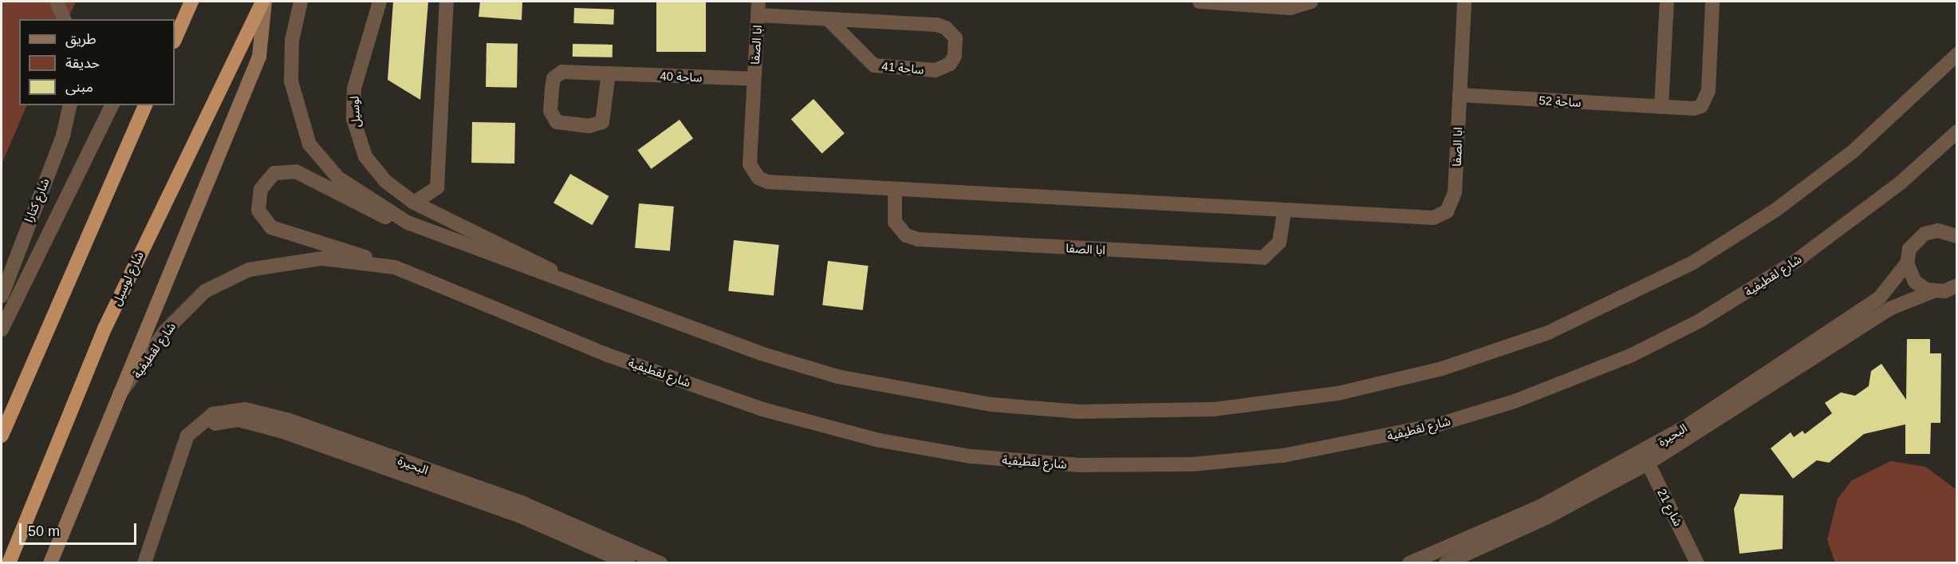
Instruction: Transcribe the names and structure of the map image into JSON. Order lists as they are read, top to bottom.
{
  "streets": {
    "highway": ["شارع لوسيل"],
    "street": [
      "ابا الصفا",
      "ساحة 41",
      "ساحة 40",
      "ساحة 52",
      "لوسيل",
      "شارع كتارا",
      "شارع لقطيفية",
      "البحيرة",
      "شارع 21"
    ]
  },
  "crossings": [
    ["ابا الصفا", "ساحة 41"],
    ["ابا الصفا", "ساحة 40"],
    ["ابا الصفا", "ساحة 52"],
    ["شارع لقطيفية", "شارع لوسيل"],
    ["البحيرة", "شارع 21"]
  ],
  "legend": ["طريق", "حديقة", "مبنى"],
  "scale_bar": "50 m"
}
